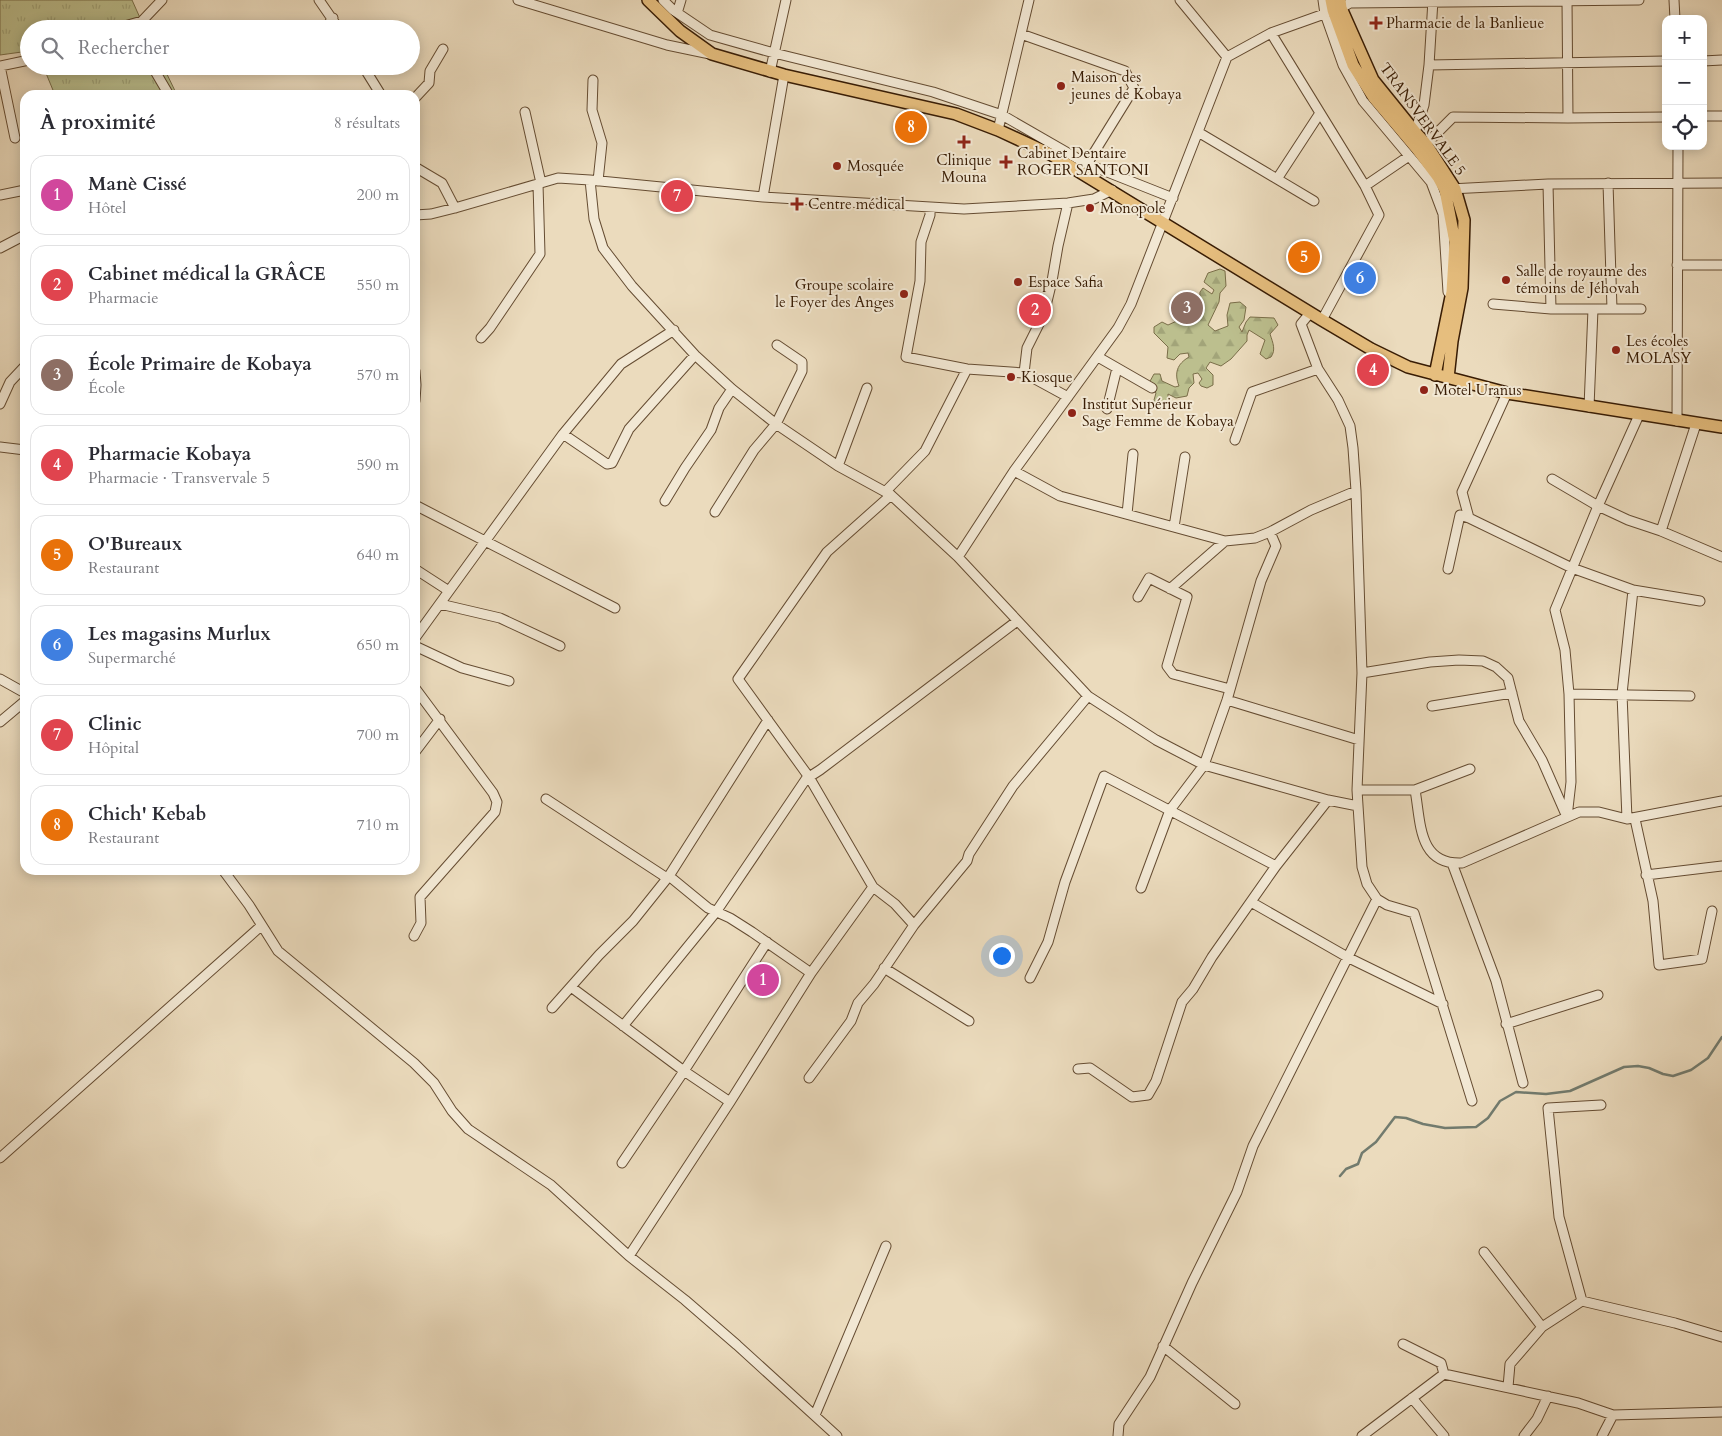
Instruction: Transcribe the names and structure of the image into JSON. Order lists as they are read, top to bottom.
{
  "streets": {
    "main road": ["TRANSVERVALE 5"]
  },
  "places": {
    "health": [
      "Pharmacie de la Banlieue",
      "Clinique Mouna",
      "Cabinet Dentaire ROGER SANTONI",
      "Centre médical"
    ],
    "other": [
      "Maison des jeunes de Kobaya",
      "Mosquée",
      "Monopole",
      "Salle de royaume des témoins de Jéhovah",
      "Espace Safia",
      "Groupe scolaire le Foyer des Anges",
      "Les écoles MOLASY",
      "Kiosque",
      "Motel Uranus",
      "Institut Supérieur Sage Femme de Kobaya"
    ]
  },
  "page": {
    "map_buttons": ["+", "−"],
    "search": "Rechercher",
    "heading": ["À proximité", "8 résultats"],
    "pins": [
      "8",
      "7",
      "5",
      "6",
      "3",
      "2",
      "4",
      "1"
    ],
    "list": [
      {
        "mark": "1",
        "name": "Manè Cissé",
        "note": "Hôtel",
        "value": "200 m"
      },
      {
        "mark": "2",
        "name": "Cabinet médical la GRÂCE",
        "note": "Pharmacie",
        "value": "550 m"
      },
      {
        "mark": "3",
        "name": "École Primaire de Kobaya",
        "note": "École",
        "value": "570 m"
      },
      {
        "mark": "4",
        "name": "Pharmacie Kobaya",
        "note": "Pharmacie · Transvervale 5",
        "value": "590 m"
      },
      {
        "mark": "5",
        "name": "O'Bureaux",
        "note": "Restaurant",
        "value": "640 m"
      },
      {
        "mark": "6",
        "name": "Les magasins Murlux",
        "note": "Supermarché",
        "value": "650 m"
      },
      {
        "mark": "7",
        "name": "Clinic",
        "note": "Hôpital",
        "value": "700 m"
      },
      {
        "mark": "8",
        "name": "Chich' Kebab",
        "note": "Restaurant",
        "value": "710 m"
      }
    ]
  }
}
